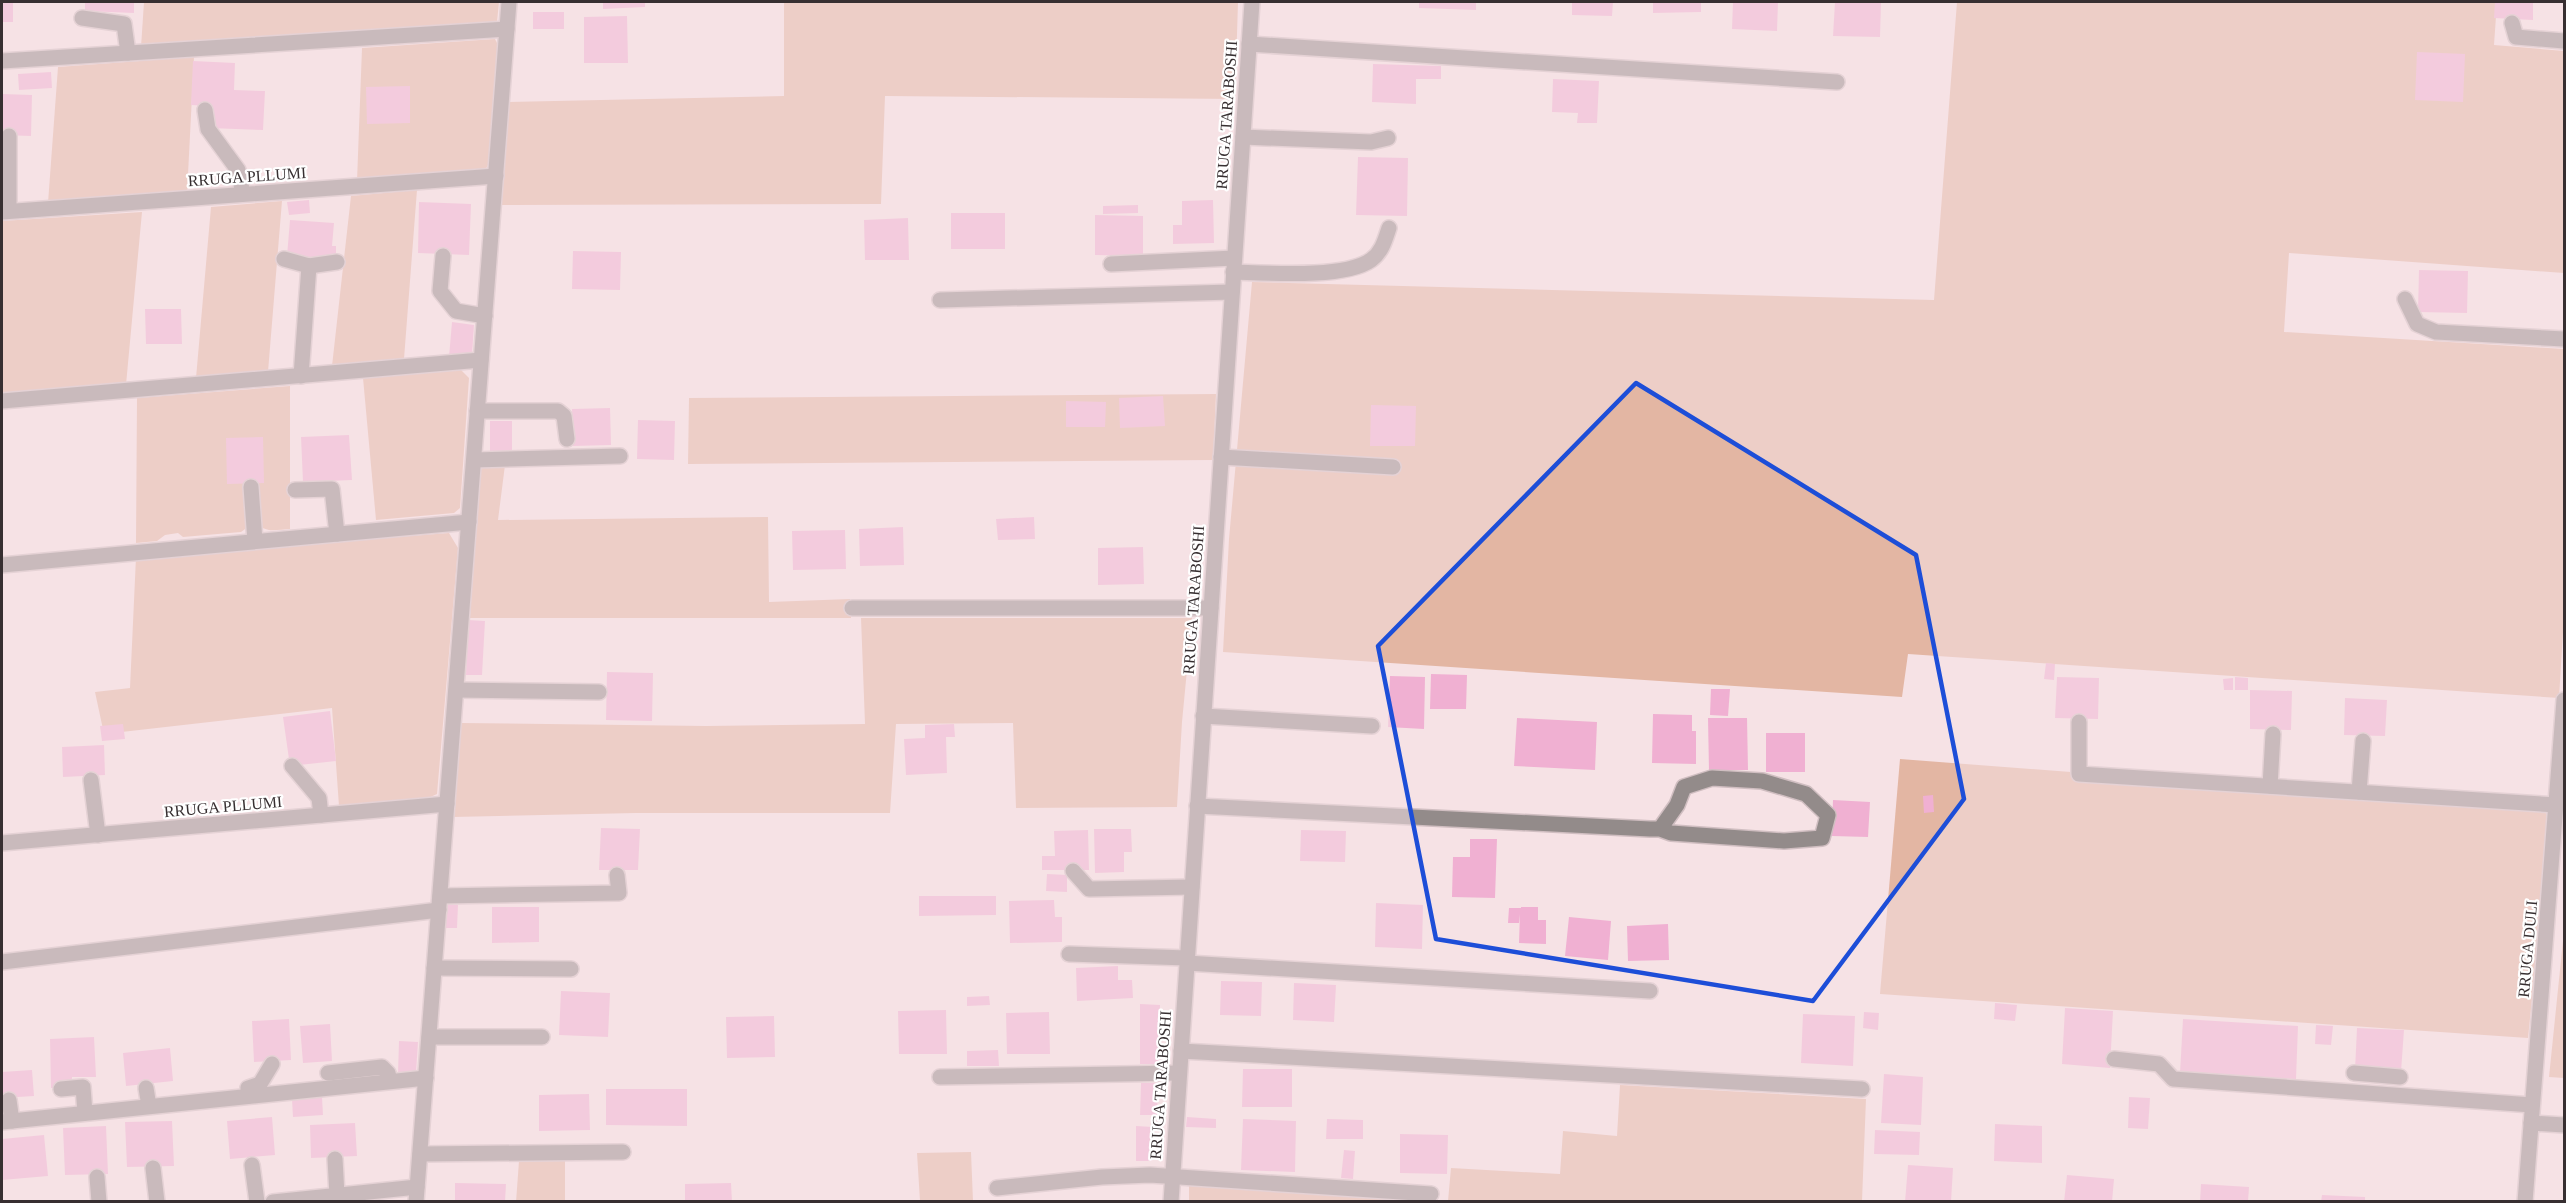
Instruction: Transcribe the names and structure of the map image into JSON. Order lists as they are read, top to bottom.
{
  "streets": {
    "street": ["RRUGA TARABOSHI", "RRUGA PLLUMI", "RRUGA DULI"]
  }
}
